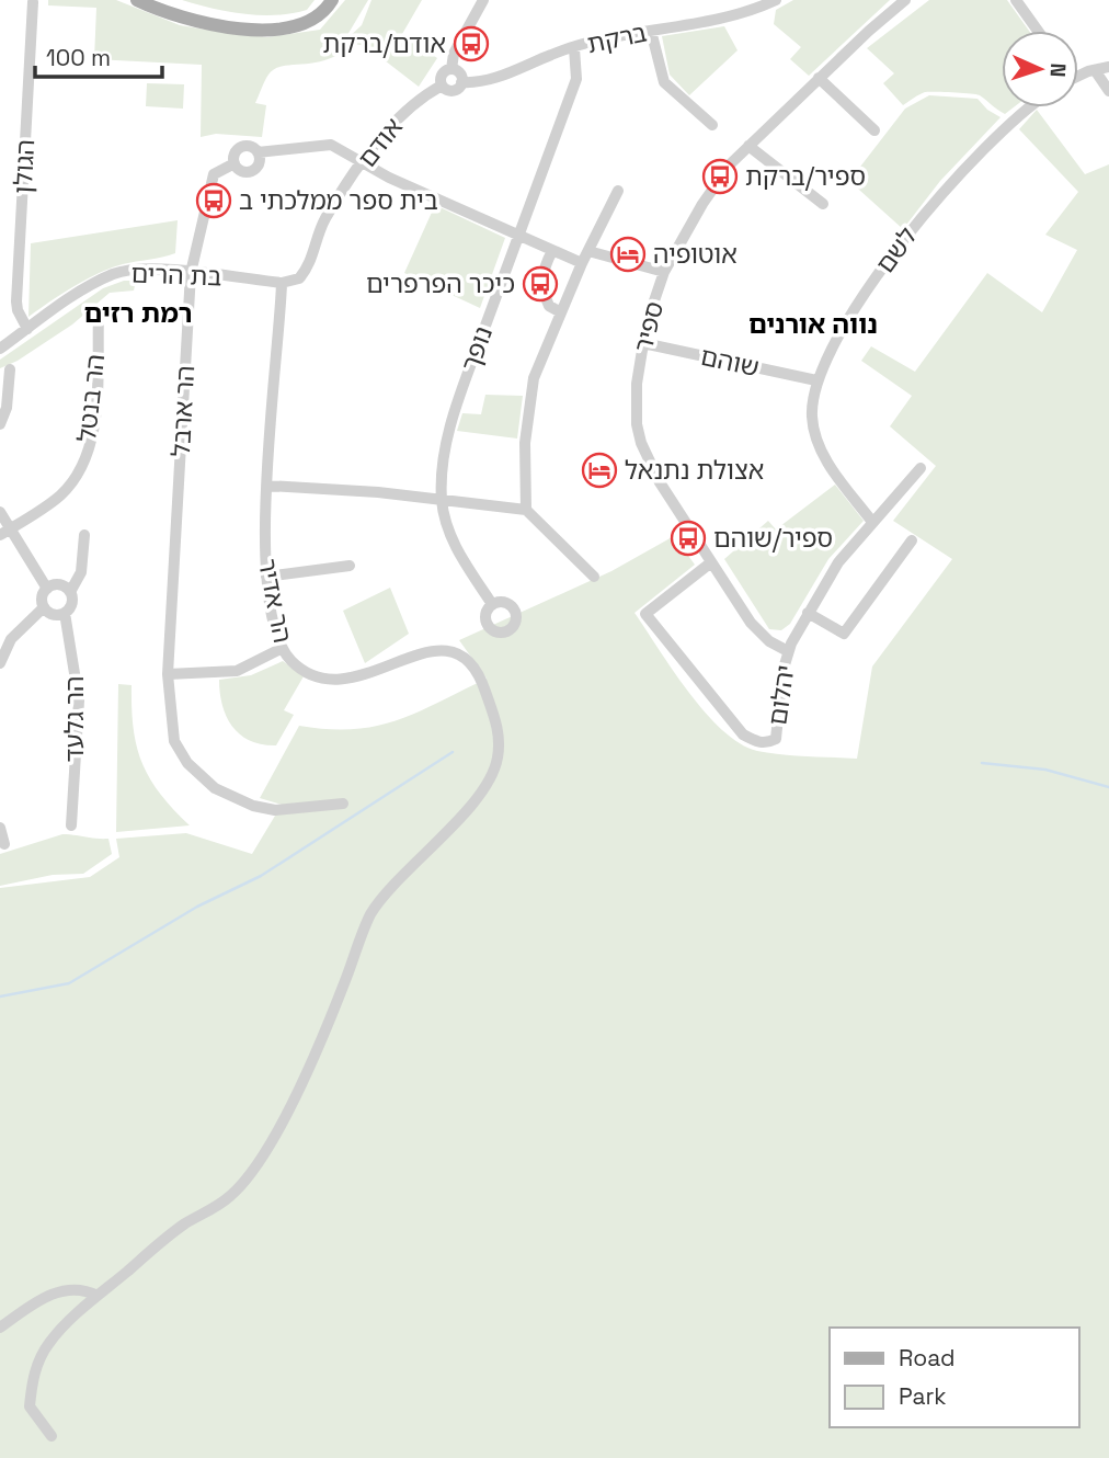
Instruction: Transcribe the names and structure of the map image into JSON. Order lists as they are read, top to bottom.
{
  "streets": {
    "street": [
      "ברקת",
      "אודם",
      "הגולן",
      "לשם",
      "בת הרים",
      "ספיר",
      "נופך",
      "שוהם",
      "הר בנטל",
      "הר ארבל",
      "הר אדיר",
      "יהלום",
      "הר גלעד"
    ]
  },
  "crossings": [
    ["ברקת", "אודם"],
    ["ברקת", "נופך"],
    ["אודם", "בת הרים"],
    ["אודם", "הר אדיר"],
    ["הגולן", "בת הרים"],
    ["לשם", "שוהם"],
    ["לשם", "יהלום"],
    ["בת הרים", "הר ארבל"],
    ["בת הרים", "הר אדיר"],
    ["ספיר", "שוהם"],
    ["ספיר", "יהלום"]
  ],
  "districts": ["רמת רזים", "נווה אורנים"],
  "places": {
    "bus stop": [
      "אודם/ברקת",
      "ספיר/ברקת",
      "בית ספר ממלכתי ב",
      "כיכר הפרפרים",
      "ספיר/שוהם"
    ],
    "hotel": ["אוטופיה", "אצולת נתנאל"]
  },
  "legend": ["Road", "Park"],
  "scale_bar": "100 m",
  "north": "right"
}
